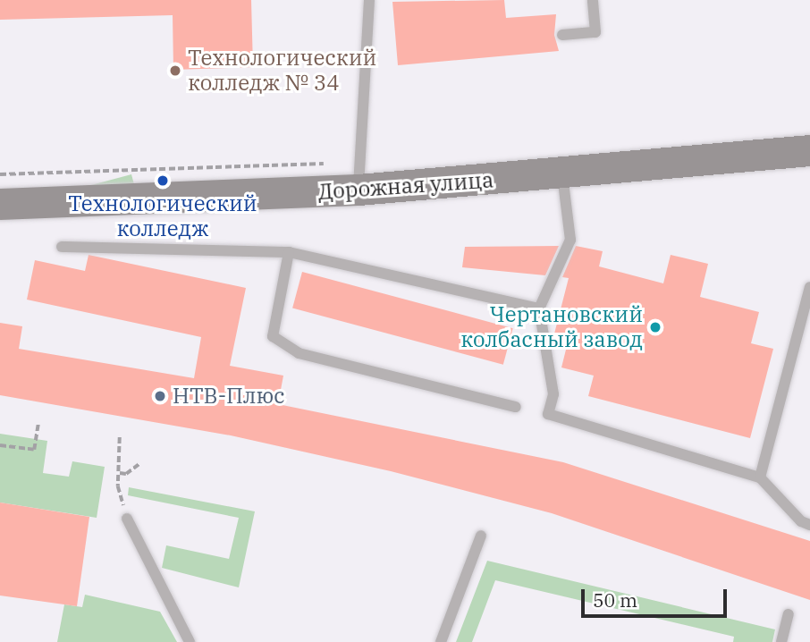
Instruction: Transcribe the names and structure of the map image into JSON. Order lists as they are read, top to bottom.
{
  "streets": {
    "main road": ["Дорожная улица"]
  },
  "places": [
    "Технологический колледж № 34",
    "Технологический колледж",
    "Чертановский колбасный завод",
    "НТВ-Плюс"
  ],
  "scale_bar": "50 m"
}
